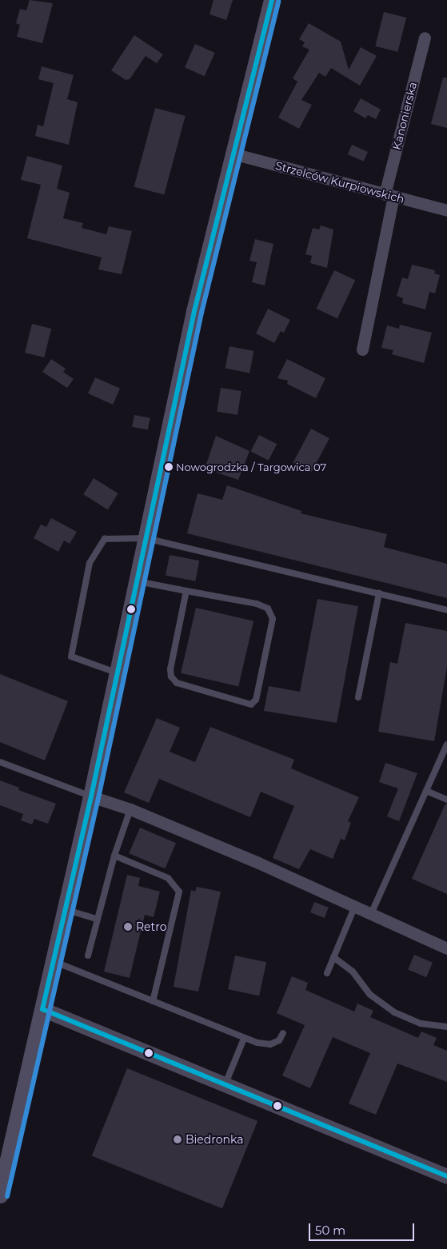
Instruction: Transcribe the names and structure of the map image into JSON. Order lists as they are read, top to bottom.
{
  "streets": {
    "street": ["Kanonierska", "Strzelców Kurpiowskich"]
  },
  "crossings": [
    ["Kanonierska", "Strzelców Kurpiowskich"]
  ],
  "places": ["Nowogrodzka / Targowica 07", "Retro", "Biedronka"],
  "scale_bar": "50 m"
}
